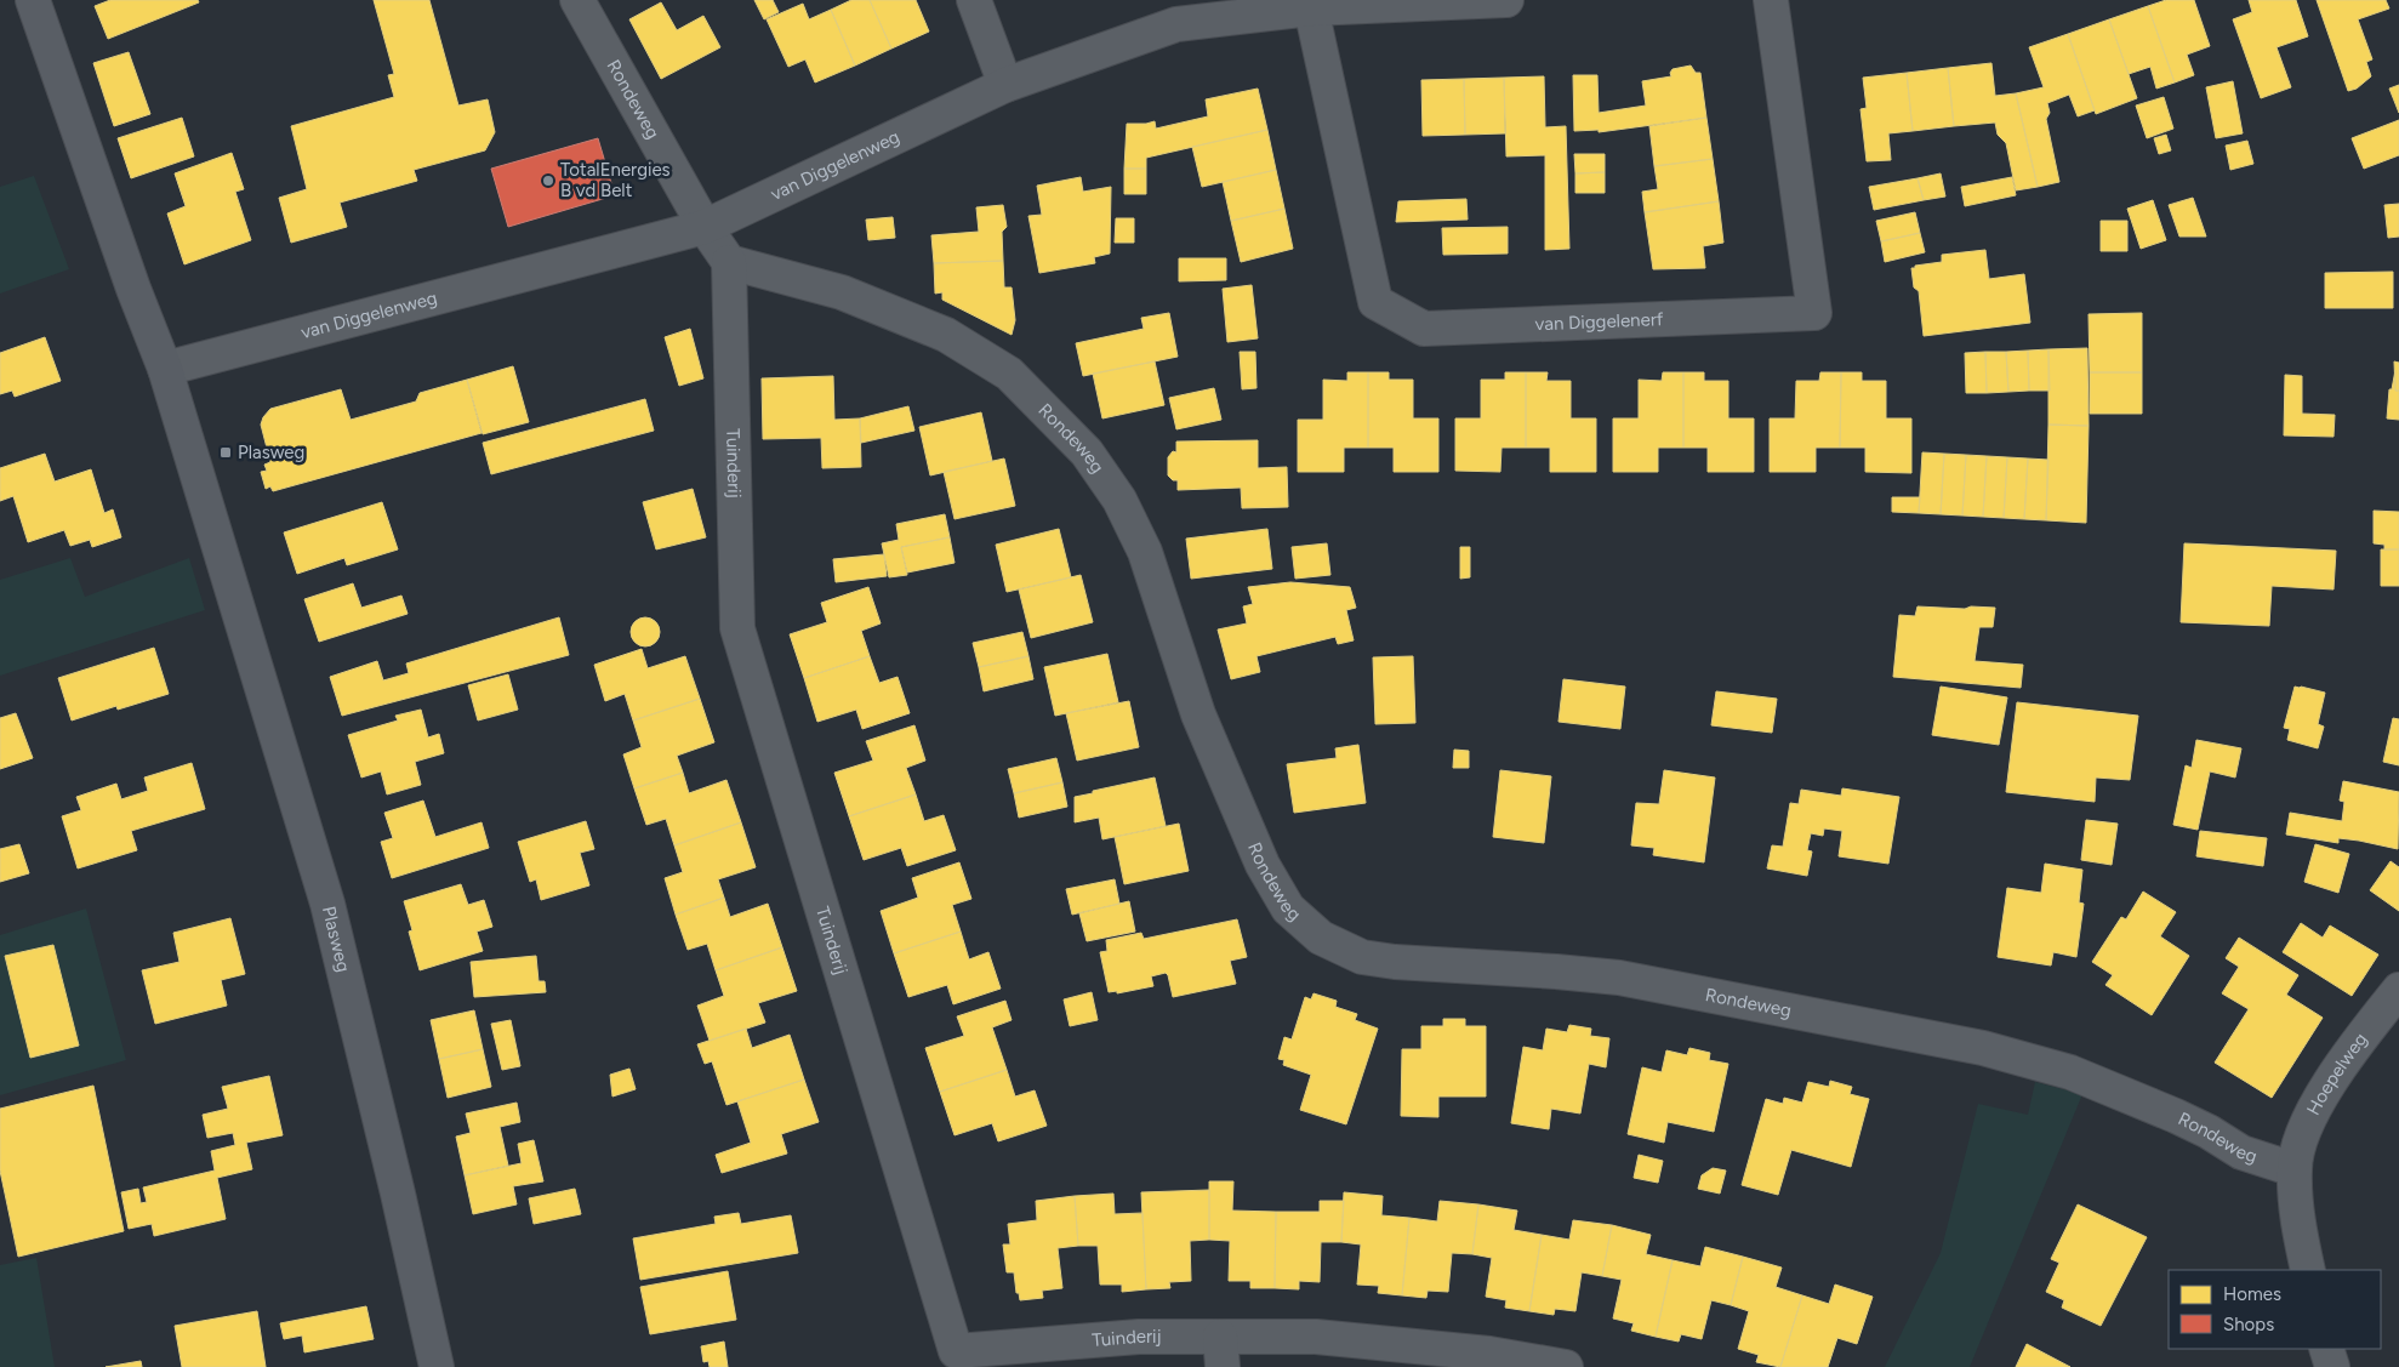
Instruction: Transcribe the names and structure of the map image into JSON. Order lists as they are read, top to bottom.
{
  "streets": {
    "street": [
      "Rondeweg",
      "van Diggelenweg",
      "van Diggelenerf",
      "Tuinderij",
      "Plasweg",
      "Hoepelweg"
    ]
  },
  "crossings": [
    ["Rondeweg", "van Diggelenweg"],
    ["Rondeweg", "Tuinderij"],
    ["Rondeweg", "Hoepelweg"],
    ["van Diggelenweg", "van Diggelenerf"],
    ["van Diggelenweg", "Plasweg"]
  ],
  "places": {
    "other": ["TotalEnergies B vd Belt"],
    "transit": ["Plasweg"]
  },
  "legend": ["Homes", "Shops"]
}
